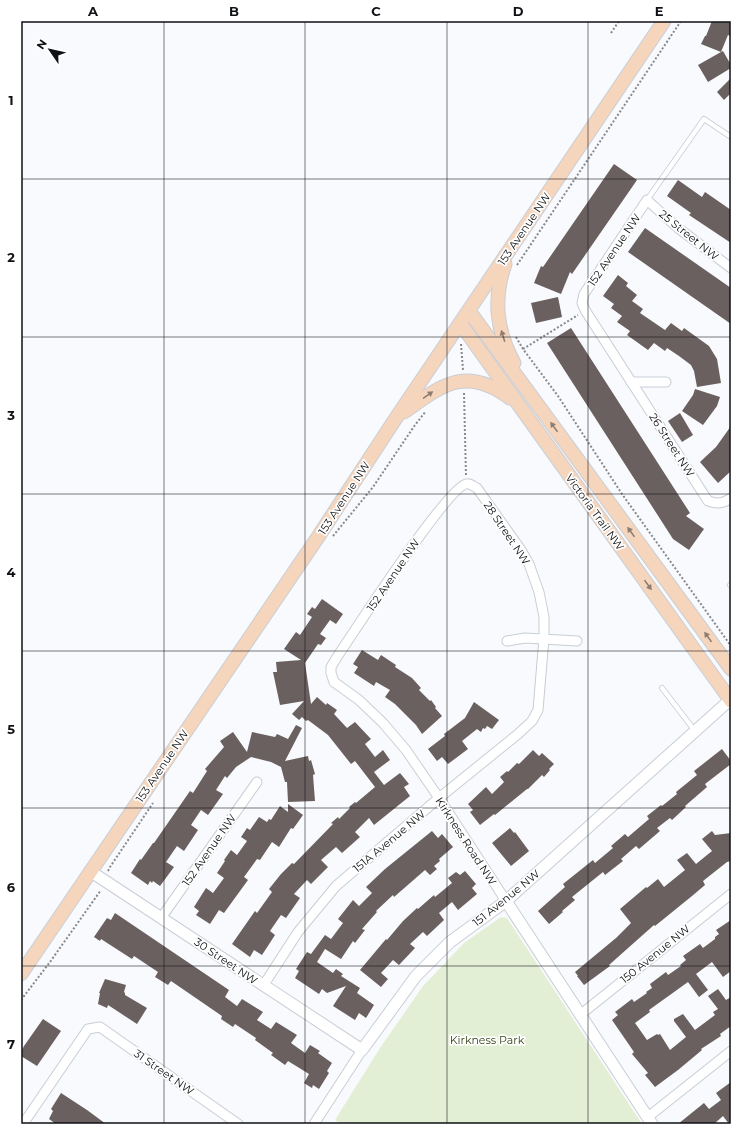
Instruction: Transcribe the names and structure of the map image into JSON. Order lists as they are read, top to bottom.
{
  "streets": {
    "main road": ["153 Avenue NW", "Victoria Trail NW"],
    "street": [
      "25 Street NW",
      "152 Avenue NW",
      "26 Street NW",
      "28 Street NW",
      "151A Avenue NW",
      "Kirkness Road NW",
      "151 Avenue NW",
      "150 Avenue NW",
      "30 Street NW",
      "31 Street NW"
    ]
  },
  "crossings": [
    ["153 Avenue NW", "Victoria Trail NW"],
    ["153 Avenue NW", "30 Street NW"],
    ["25 Street NW", "152 Avenue NW"],
    ["152 Avenue NW", "26 Street NW"],
    ["152 Avenue NW", "28 Street NW"],
    ["152 Avenue NW", "Kirkness Road NW"],
    ["152 Avenue NW", "30 Street NW"],
    ["Victoria Trail NW", "151 Avenue NW"],
    ["28 Street NW", "151A Avenue NW"],
    ["151A Avenue NW", "Kirkness Road NW"],
    ["151A Avenue NW", "30 Street NW"],
    ["Kirkness Road NW", "151 Avenue NW"],
    ["Kirkness Road NW", "150 Avenue NW"],
    ["151 Avenue NW", "30 Street NW"]
  ],
  "parks": ["Kirkness Park"],
  "north": "top left",
  "grid": {
    "columns": [
      "A",
      "B",
      "C",
      "D",
      "E"
    ],
    "rows": [
      "1",
      "2",
      "3",
      "4",
      "5",
      "6",
      "7"
    ]
  }
}
